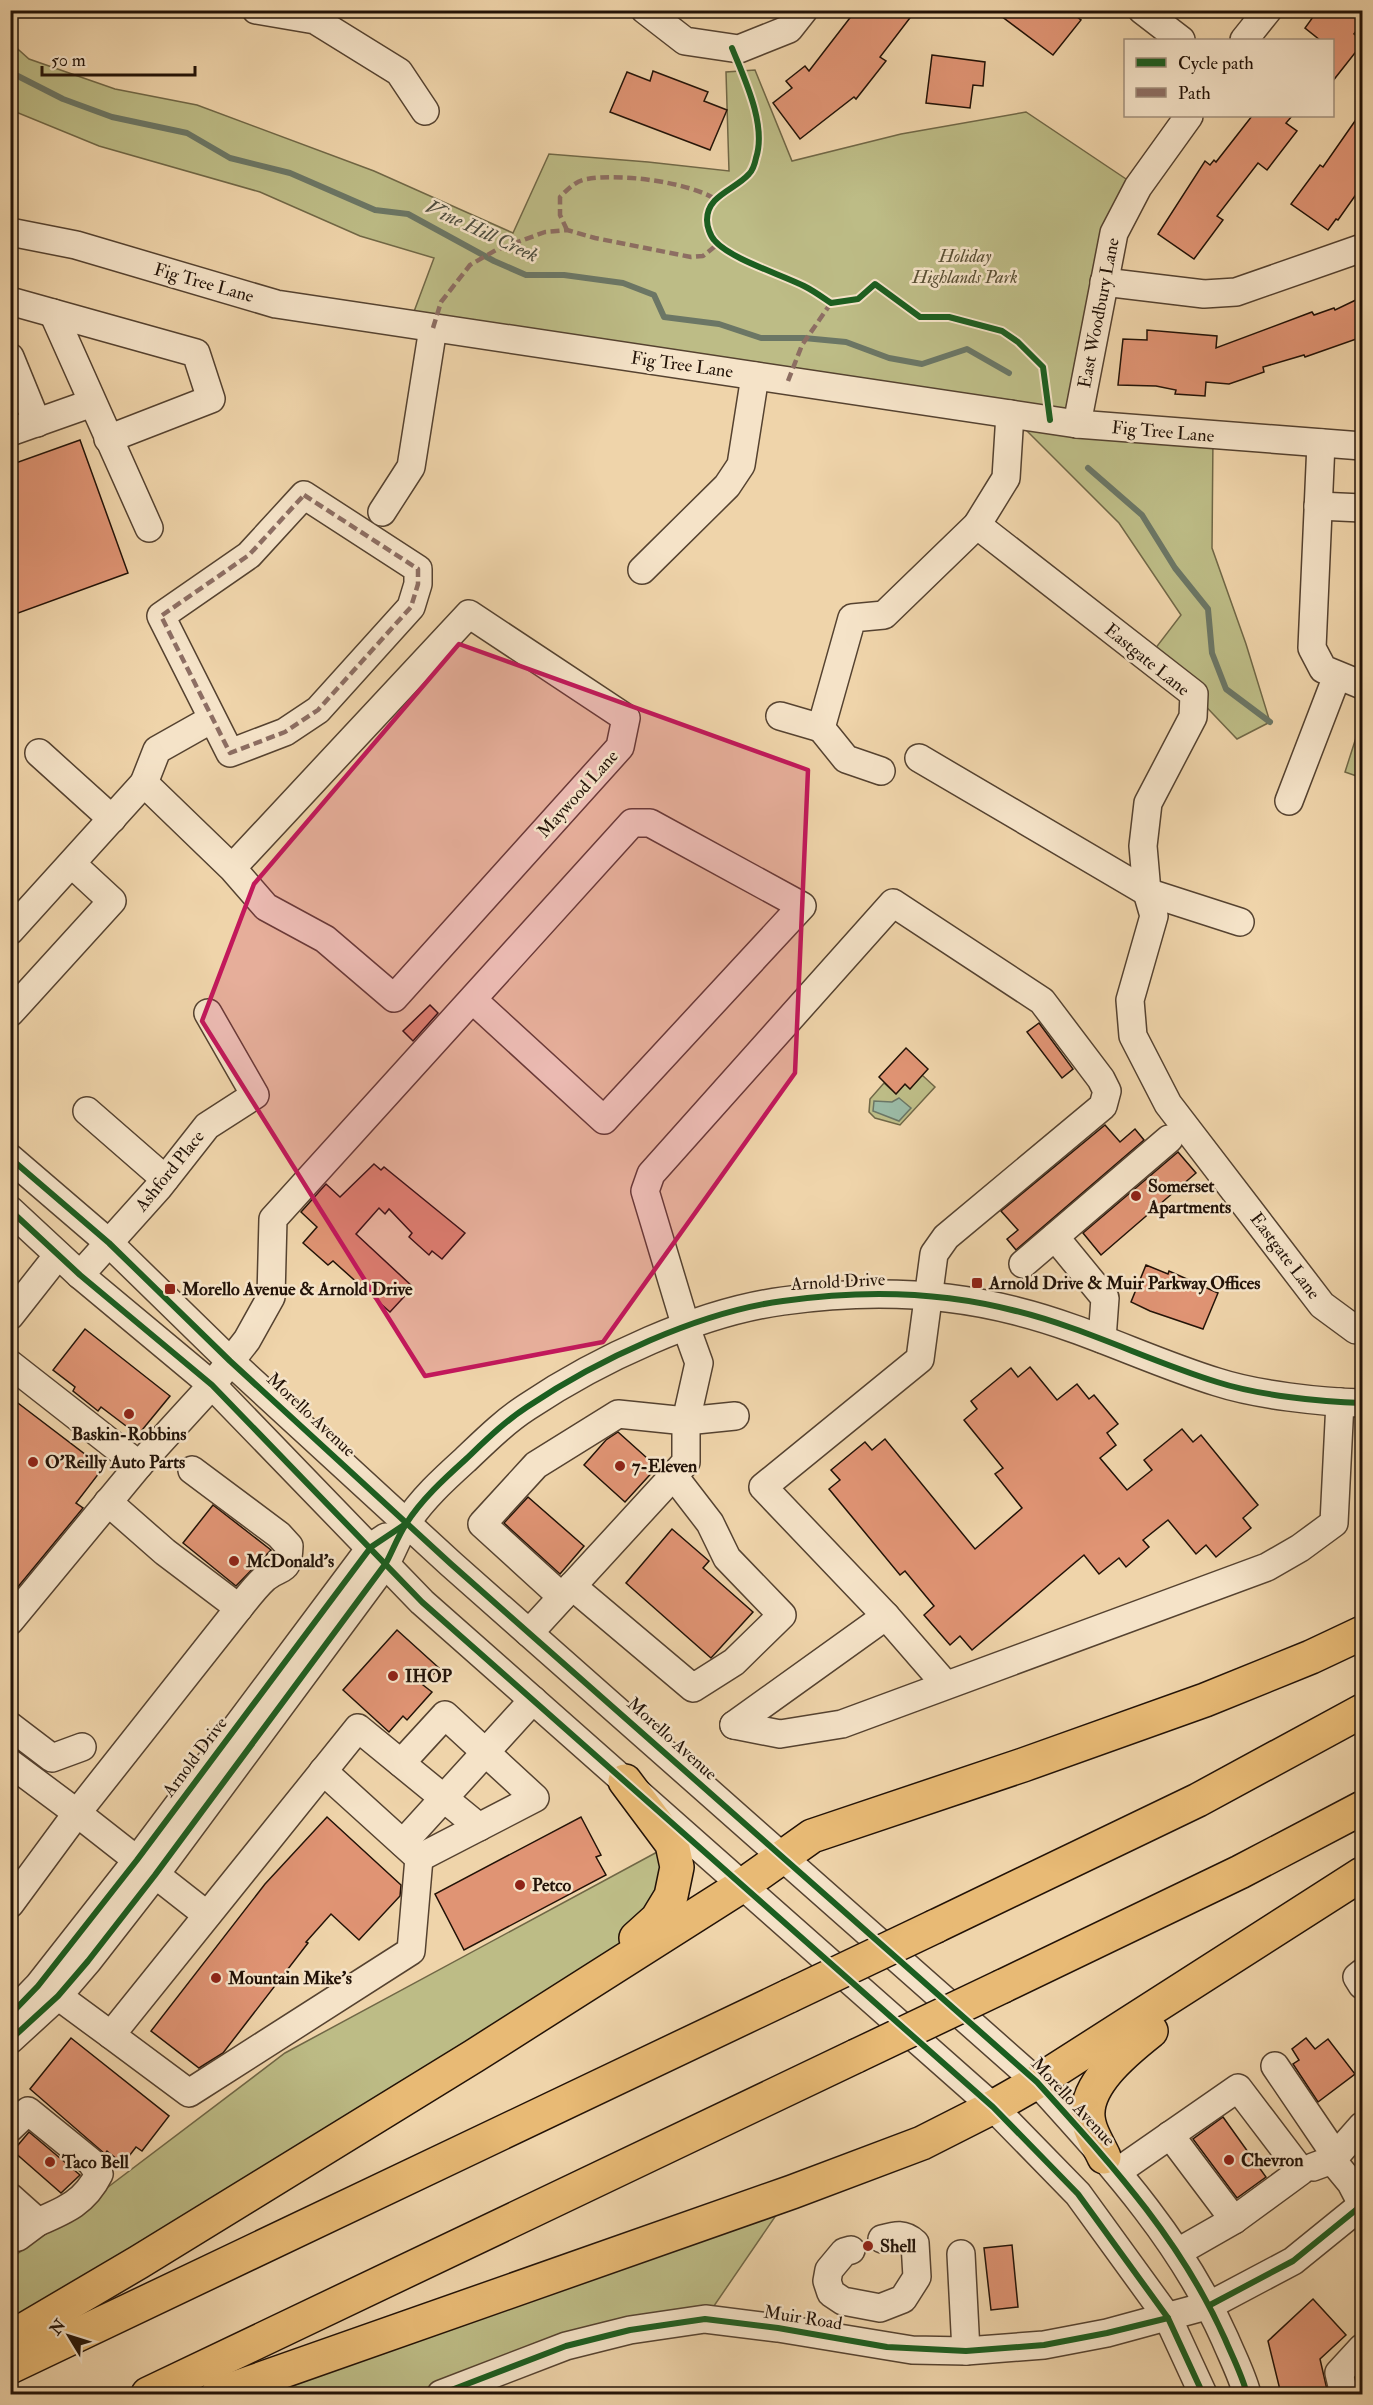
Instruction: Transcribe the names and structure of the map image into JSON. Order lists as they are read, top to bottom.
{
  "streets": {
    "street": [
      "Fig Tree Lane",
      "East Woodbury Lane",
      "Eastgate Lane",
      "Maywood Lane",
      "Ashford Place",
      "Arnold Drive",
      "Morello Avenue",
      "Muir Road"
    ]
  },
  "crossings": [
    ["Fig Tree Lane", "East Woodbury Lane"],
    ["Ashford Place", "Morello Avenue"],
    ["Arnold Drive", "Morello Avenue"],
    ["Morello Avenue", "Muir Road"]
  ],
  "water": ["Vine Hill Creek"],
  "parks": ["Holiday Highlands Park"],
  "places": {
    "other": [
      "Somerset Apartments",
      "Baskin-Robbins",
      "O'Reilly Auto Parts",
      "7-Eleven",
      "McDonald's",
      "IHOP",
      "Petco",
      "Mountain Mike's",
      "Chevron",
      "Taco Bell",
      "Shell"
    ],
    "transit": ["Arnold Drive & Muir Parkway Offices", "Morello Avenue & Arnold Drive"]
  },
  "legend": ["Cycle path", "Path"],
  "scale_bar": "50 m",
  "north": "top left"
}
